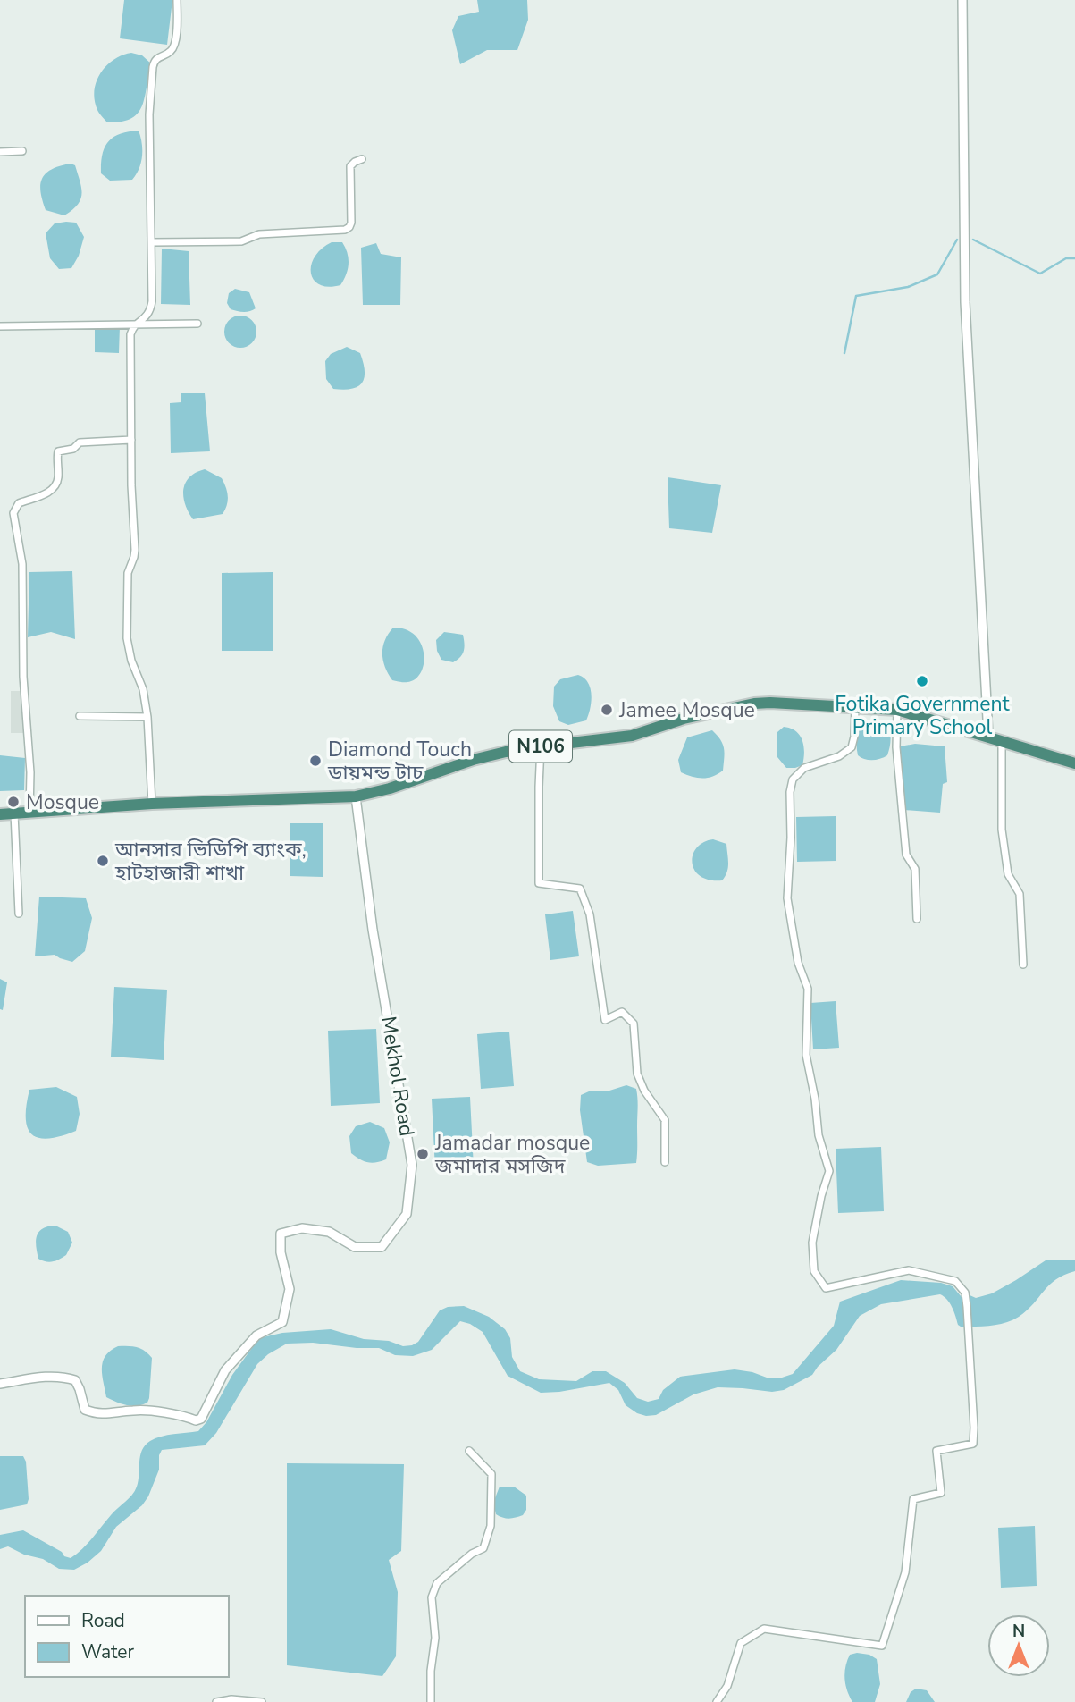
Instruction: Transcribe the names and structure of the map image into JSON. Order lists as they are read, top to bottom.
{
  "streets": {
    "highway": ["N106"],
    "street": ["Mekhol Road"]
  },
  "crossings": [
    ["N106", "Mekhol Road"]
  ],
  "places": [
    "Fotika Government Primary School",
    "Jamee Mosque",
    "Diamond Touch ডায়মন্ড টাচ",
    "Mosque",
    "আনসার ভিডিপি ব্যাংক, হাটহাজারী শাখা",
    "Jamadar mosque জমাদার মসজিদ"
  ],
  "legend": ["Road", "Water"],
  "north": "top"
}
